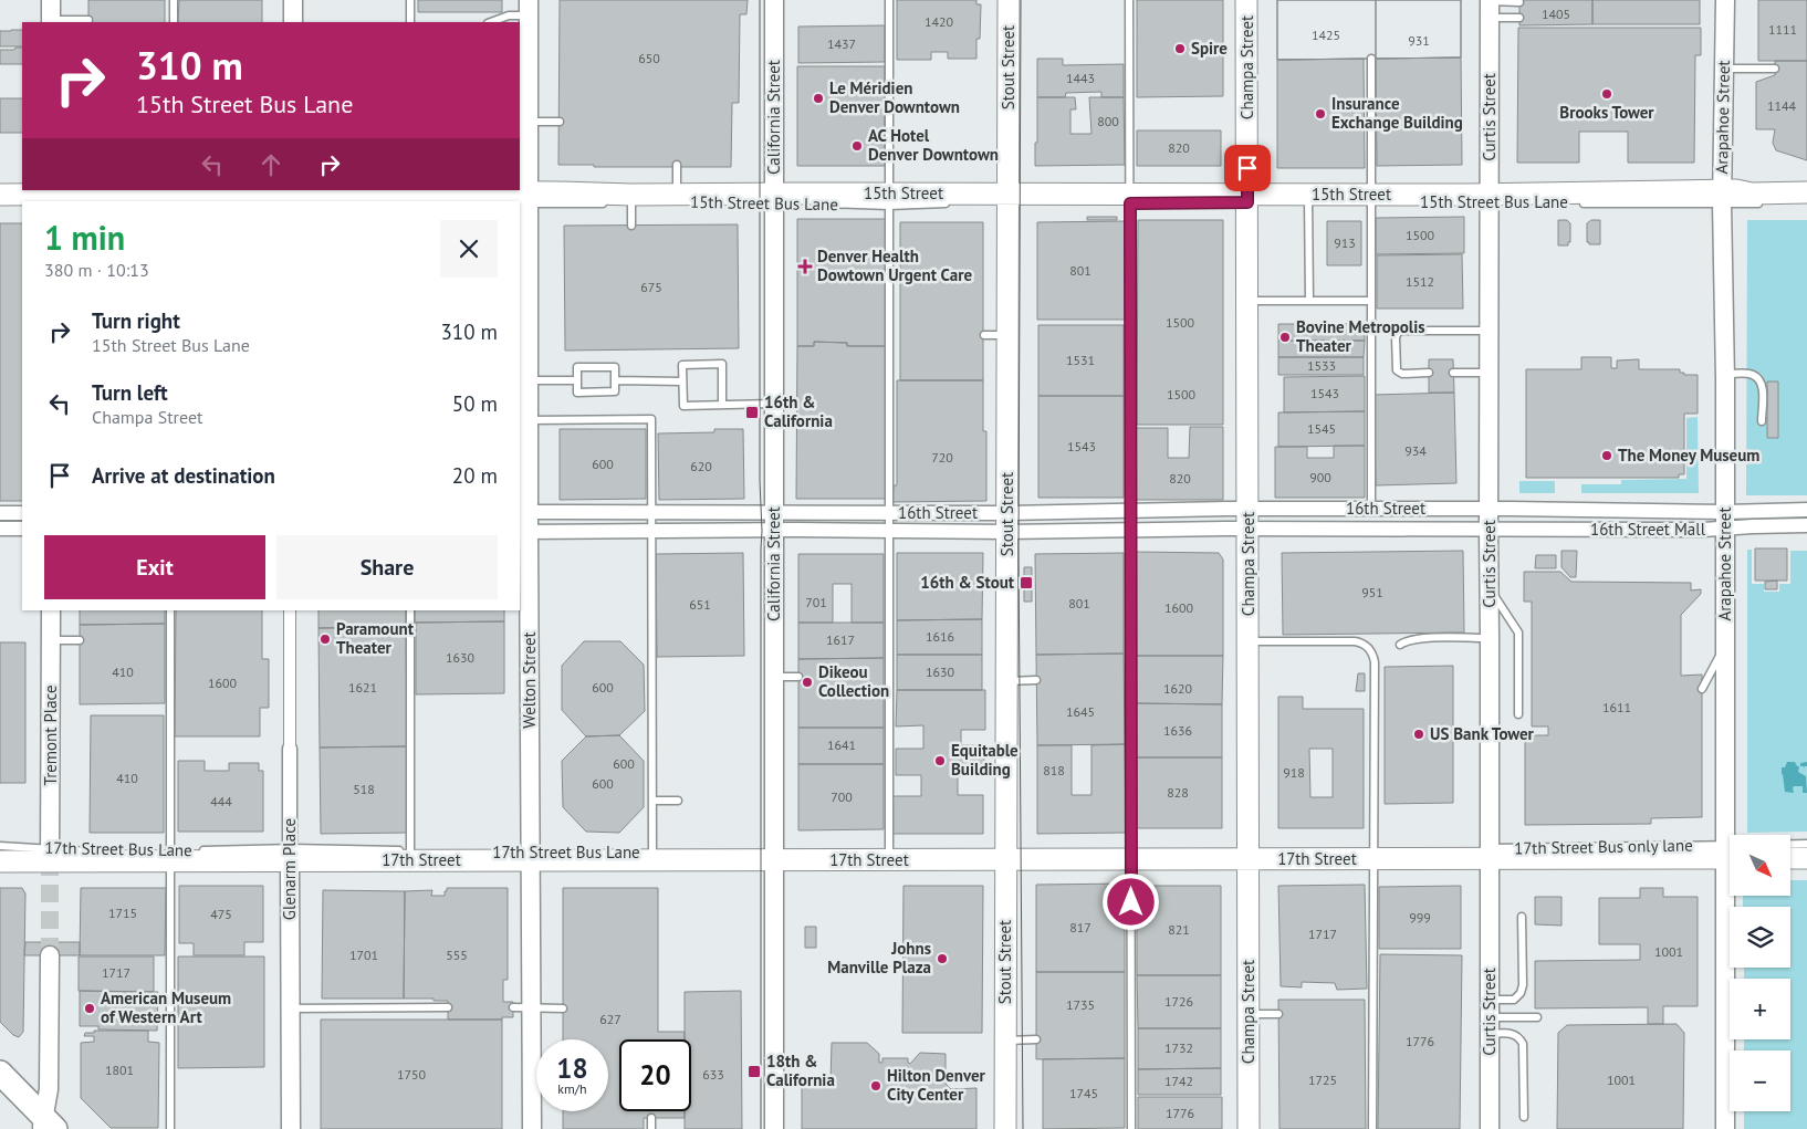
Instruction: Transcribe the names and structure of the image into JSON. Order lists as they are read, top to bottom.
{
  "streets": {
    "main road": [
      "Stout Street",
      "Champa Street",
      "15th Street",
      "17th Street"
    ],
    "street": [
      "California Street",
      "Curtis Street",
      "Arapahoe Street",
      "16th Street",
      "16th Street Mall",
      "Welton Street",
      "Tremont Place",
      "Glenarm Place"
    ],
    "lane": ["15th Street Bus Lane", "17th Street Bus Lane"]
  },
  "crossings": [
    ["Stout Street", "15th Street"],
    ["Stout Street", "16th Street"],
    ["Stout Street", "17th Street"],
    ["Champa Street", "15th Street"],
    ["Champa Street", "16th Street"],
    ["Champa Street", "17th Street"],
    ["California Street", "15th Street"],
    ["California Street", "15th Street Bus Lane"],
    ["California Street", "16th Street"],
    ["California Street", "17th Street"],
    ["Curtis Street", "15th Street"],
    ["Curtis Street", "16th Street"],
    ["Curtis Street", "16th Street Mall"],
    ["Curtis Street", "17th Street"],
    ["Arapahoe Street", "15th Street"],
    ["Arapahoe Street", "15th Street Bus Lane"],
    ["Arapahoe Street", "16th Street Mall"],
    ["15th Street", "15th Street Bus Lane"],
    ["15th Street", "Welton Street"],
    ["16th Street", "16th Street Mall"],
    ["16th Street", "Welton Street"],
    ["Welton Street", "17th Street Bus Lane"],
    ["Welton Street", "17th Street"],
    ["Tremont Place", "17th Street Bus Lane"],
    ["Tremont Place", "17th Street"],
    ["17th Street Bus Lane", "17th Street"],
    ["17th Street Bus Lane", "Glenarm Place"],
    ["17th Street", "Glenarm Place"]
  ],
  "places": {
    "other": [
      "Spire",
      "Brooks Tower",
      "Le Méridien Denver Downtown",
      "Insurance Exchange Building",
      "AC Hotel Denver Downtown",
      "Bovine Metropolis Theater",
      "The Money Museum",
      "Paramount Theater",
      "Dikeou Collection",
      "US Bank Tower",
      "Equitable Building",
      "Johns Manville Plaza",
      "American Museum of Western Art",
      "Hilton Denver City Center"
    ],
    "health": ["Denver Health Dowtown Urgent Care"],
    "transit": ["16th & California", "16th & Stout", "18th & California"]
  },
  "house_numbers": [
    "1405",
    "1420",
    "1111",
    "1425",
    "931",
    "1437",
    "650",
    "1443",
    "1144",
    "800",
    "820",
    "1500",
    "913",
    "801",
    "1512",
    "675",
    "1500",
    "1531",
    "1533",
    "1543",
    "1500",
    "1545",
    "1543",
    "934",
    "720",
    "600",
    "620",
    "900",
    "820",
    "951",
    "701",
    "801",
    "651",
    "1600",
    "1616",
    "1617",
    "1630",
    "410",
    "1630",
    "1600",
    "1621",
    "600",
    "1620",
    "1611",
    "1645",
    "1636",
    "1641",
    "600",
    "818",
    "918",
    "410",
    "600",
    "518",
    "828",
    "700",
    "444",
    "1715",
    "475",
    "999",
    "817",
    "821",
    "1717",
    "1001",
    "1701",
    "555",
    "1717",
    "1726",
    "1735",
    "627",
    "1776",
    "1732",
    "1801",
    "1750",
    "633",
    "1725",
    "1001",
    "1742",
    "1745",
    "1776"
  ],
  "north": "bottom right",
  "page": {
    "turn": ["310 m", "15th Street Bus Lane"],
    "heading": ["1 min", "380 m · 10:13"],
    "list": [
      {
        "name": "Turn right",
        "note": "15th Street Bus Lane",
        "value": "310 m"
      },
      {
        "name": "Turn left",
        "note": "Champa Street",
        "value": "50 m"
      },
      {
        "name": "Arrive at destination",
        "value": "20 m"
      }
    ],
    "buttons": ["Exit", "Share"],
    "map_buttons": ["+", "−"],
    "speed": "18 km/h",
    "limit": "20"
  }
}
